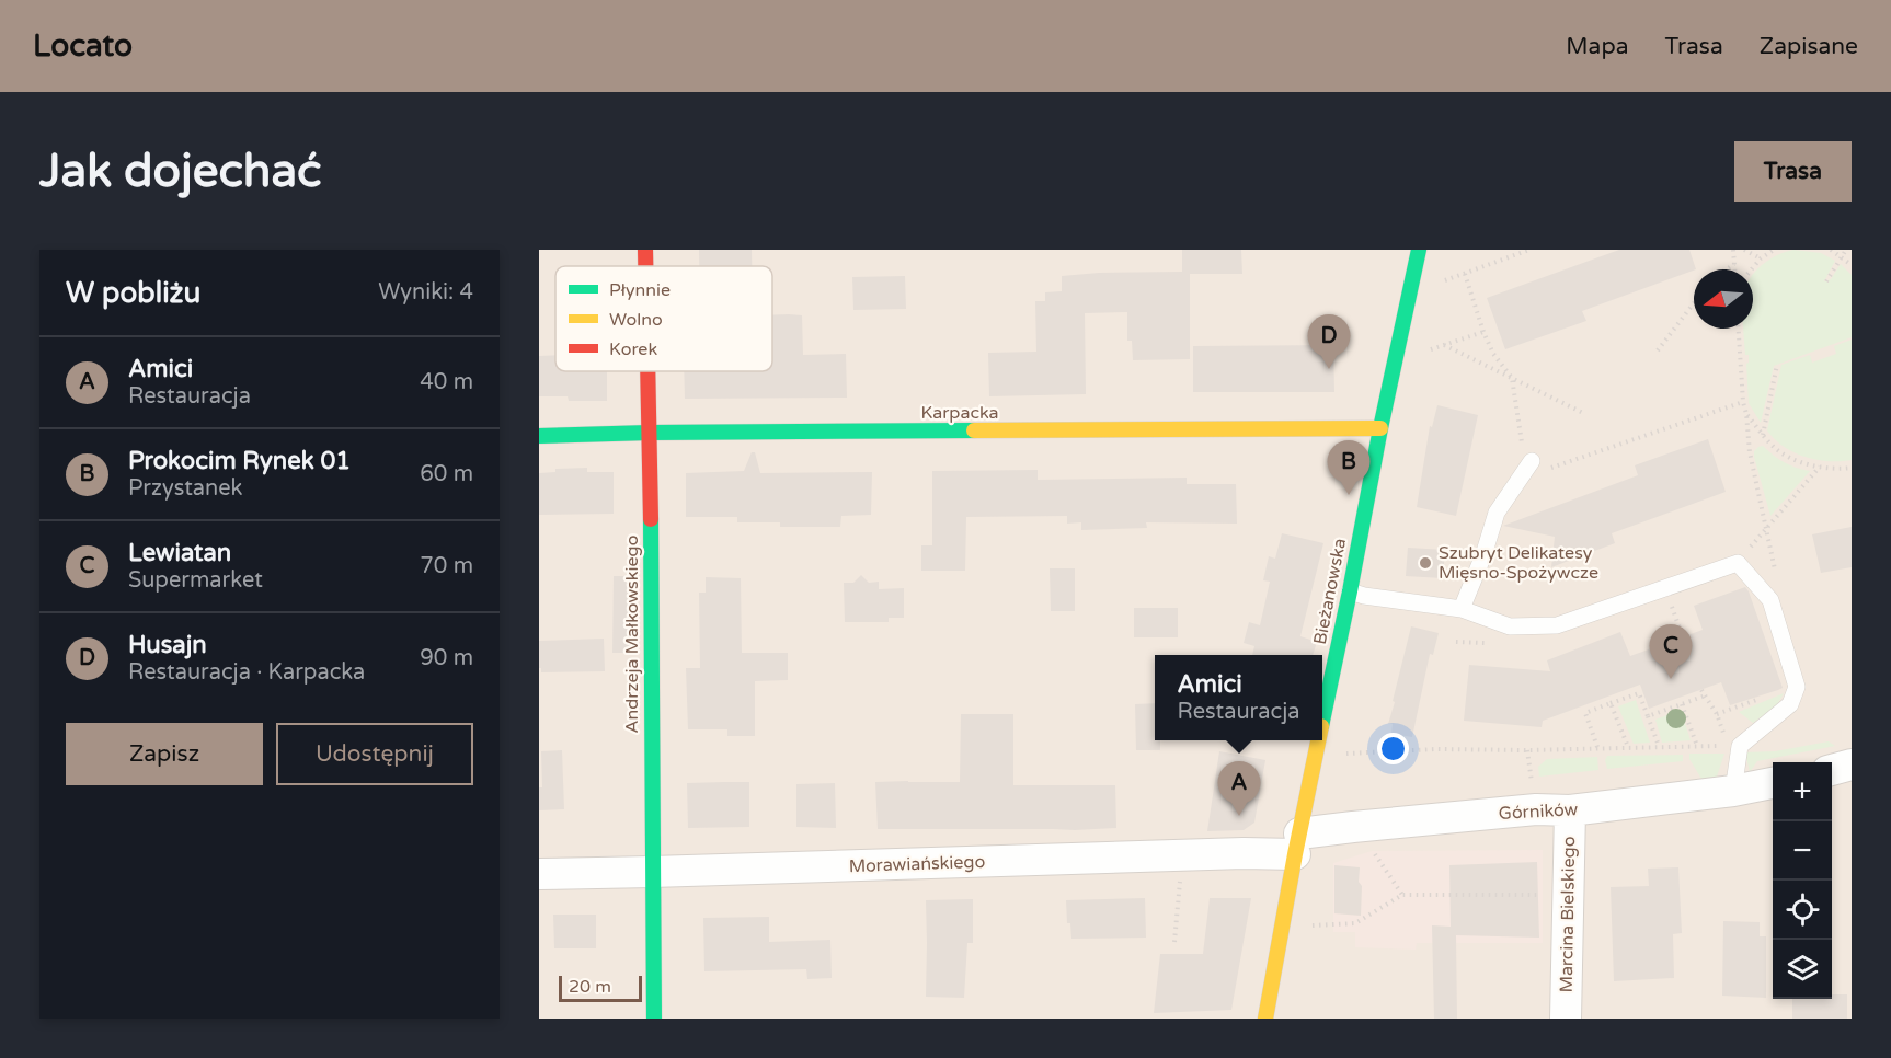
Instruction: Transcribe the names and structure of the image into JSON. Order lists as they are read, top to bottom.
{
  "streets": {
    "street": [
      "Karpacka",
      "Bieżanowska",
      "Andrzeja Małkowskiego",
      "Górników",
      "Morawiańskiego",
      "Marcina Bielskiego"
    ]
  },
  "crossings": [
    ["Karpacka", "Bieżanowska"],
    ["Karpacka", "Andrzeja Małkowskiego"],
    ["Bieżanowska", "Górników"],
    ["Bieżanowska", "Morawiańskiego"],
    ["Andrzeja Małkowskiego", "Morawiańskiego"],
    ["Górników", "Morawiańskiego"],
    ["Górników", "Marcina Bielskiego"]
  ],
  "places": ["Szubryt Delikatesy Mięsno-Spożywcze"],
  "legend": ["Płynnie", "Wolno", "Korek"],
  "scale_bar": "20 m",
  "north": "left",
  "page": {
    "header": "Locato",
    "nav": ["Mapa", "Trasa", "Zapisane"],
    "buttons": [
      "Trasa",
      ["Zapisz", "Udostępnij"]
    ],
    "title": "Jak dojechać",
    "heading": ["W pobliżu", "Wyniki: 4"],
    "pins": [
      "D",
      "B",
      "C",
      "A"
    ],
    "list": [
      {
        "mark": "A",
        "name": "Amici",
        "note": "Restauracja",
        "value": "40 m"
      },
      {
        "mark": "B",
        "name": "Prokocim Rynek 01",
        "note": "Przystanek",
        "value": "60 m"
      },
      {
        "mark": "C",
        "name": "Lewiatan",
        "note": "Supermarket",
        "value": "70 m"
      },
      {
        "mark": "D",
        "name": "Husajn",
        "note": "Restauracja · Karpacka",
        "value": "90 m"
      }
    ],
    "popup": ["Amici", "Restauracja"],
    "map_buttons": ["+", "−"],
    "scale": "20 m"
  }
}
